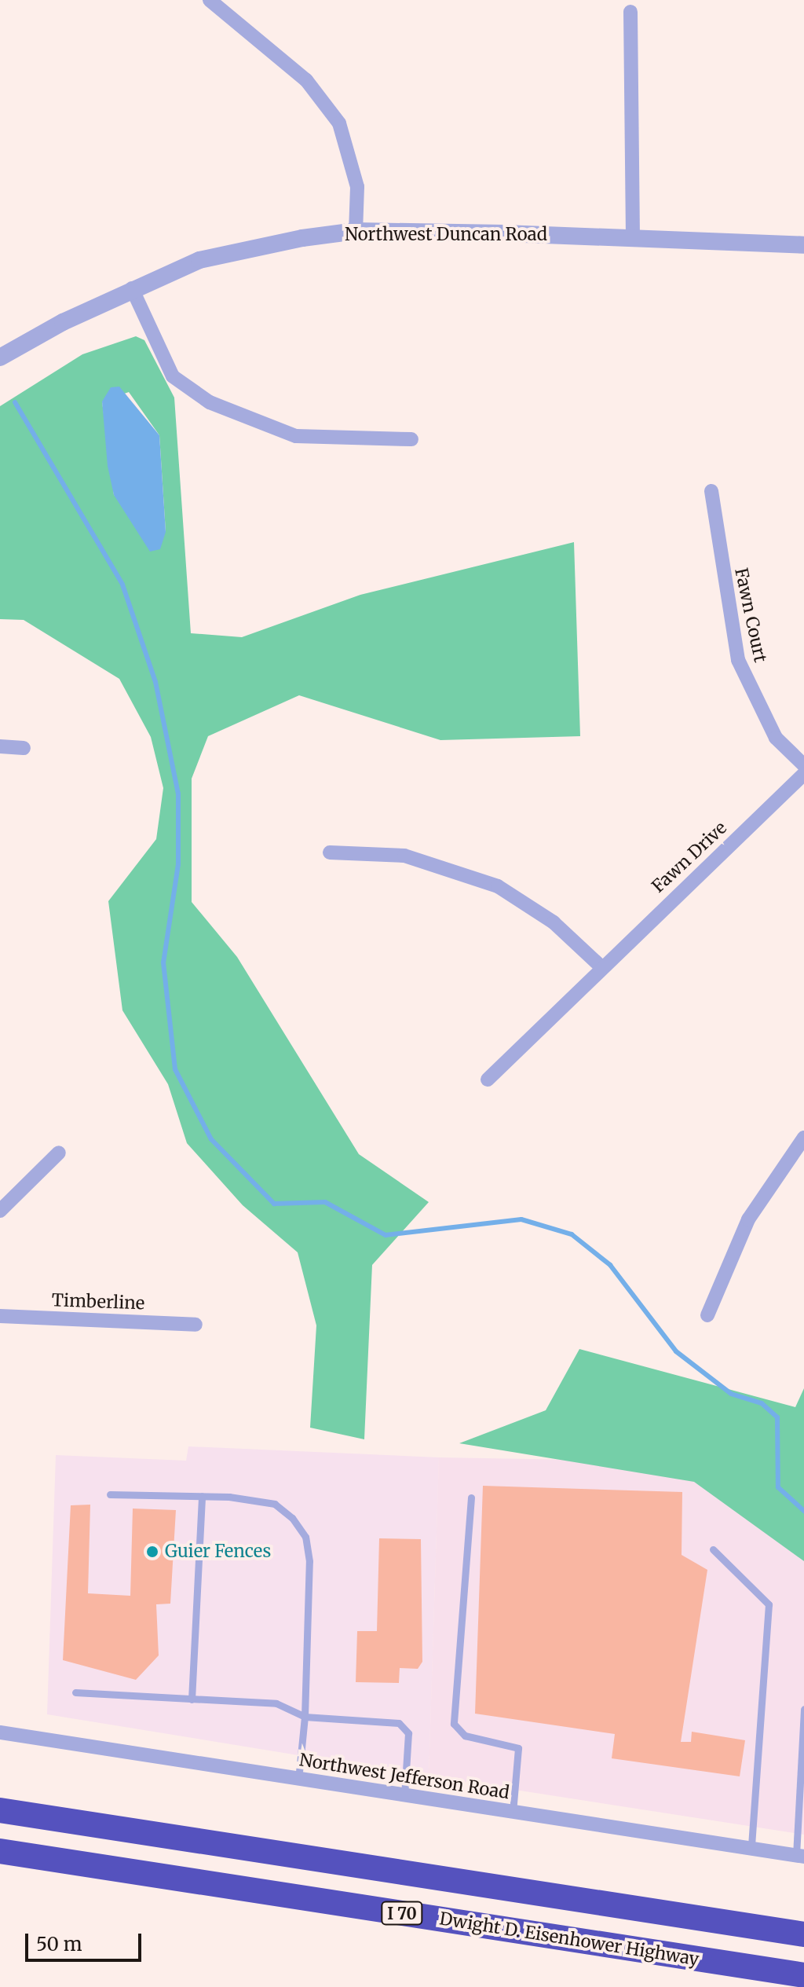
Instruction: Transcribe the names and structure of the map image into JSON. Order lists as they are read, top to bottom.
{
  "streets": {
    "highway": ["I 70", "Dwight D. Eisenhower Highway"],
    "street": [
      "Northwest Duncan Road",
      "Fawn Court",
      "Fawn Drive",
      "Timberline",
      "Northwest Jefferson Road"
    ]
  },
  "places": ["Guier Fences"],
  "scale_bar": "50 m"
}
